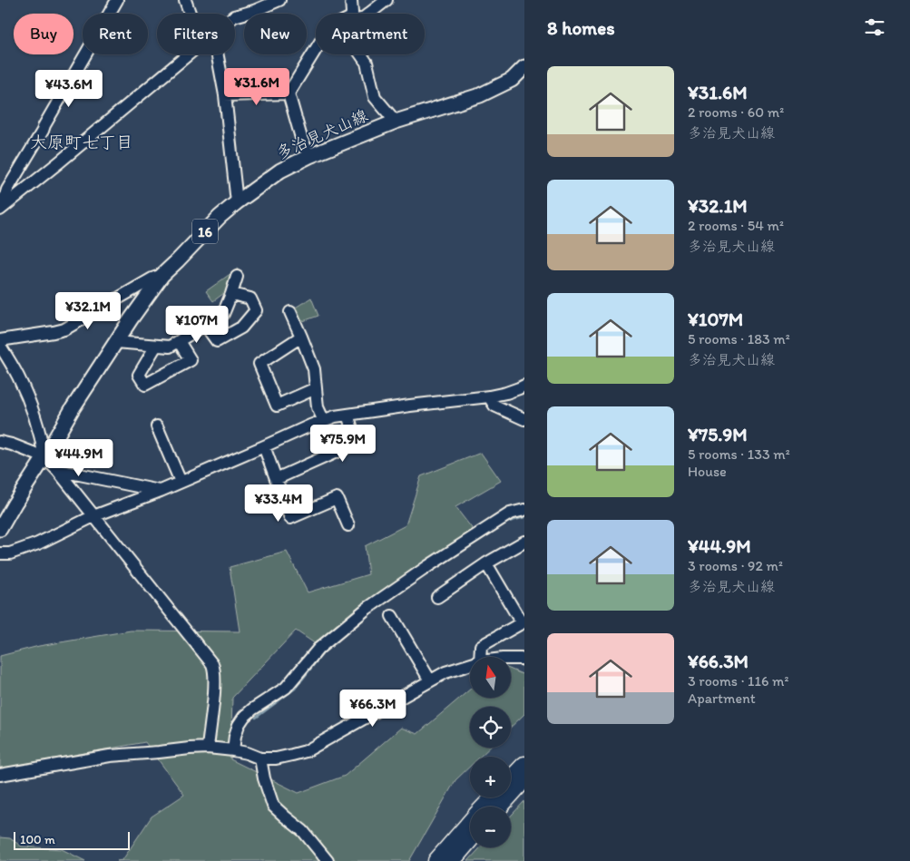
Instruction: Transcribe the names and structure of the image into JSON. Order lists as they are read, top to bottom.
{
  "streets": {
    "main road": ["多治見犬山線", "16"]
  },
  "districts": ["大原町七丁目"],
  "scale_bar": "100 m",
  "north": "top",
  "page": {
    "heading": "8 homes",
    "chip": [
      "Buy",
      "Rent",
      "Filters",
      "New",
      "Apartment"
    ],
    "list": [
      {
        "name": "¥31.6M",
        "note": "2 rooms · 60 m² · 多治見犬山線"
      },
      {
        "name": "¥32.1M",
        "note": "2 rooms · 54 m² · 多治見犬山線"
      },
      {
        "name": "¥107M",
        "note": "5 rooms · 183 m² · 多治見犬山線"
      },
      {
        "name": "¥75.9M",
        "note": "5 rooms · 133 m² · House"
      },
      {
        "name": "¥44.9M",
        "note": "3 rooms · 92 m² · 多治見犬山線"
      },
      {
        "name": "¥66.3M",
        "note": "3 rooms · 116 m² · Apartment"
      }
    ],
    "price": [
      "¥31.6M",
      "¥43.6M",
      "¥32.1M",
      "¥107M",
      "¥75.9M",
      "¥44.9M",
      "¥33.4M",
      "¥66.3M"
    ],
    "map_buttons": ["+", "−"],
    "scale": "100 m"
  }
}
